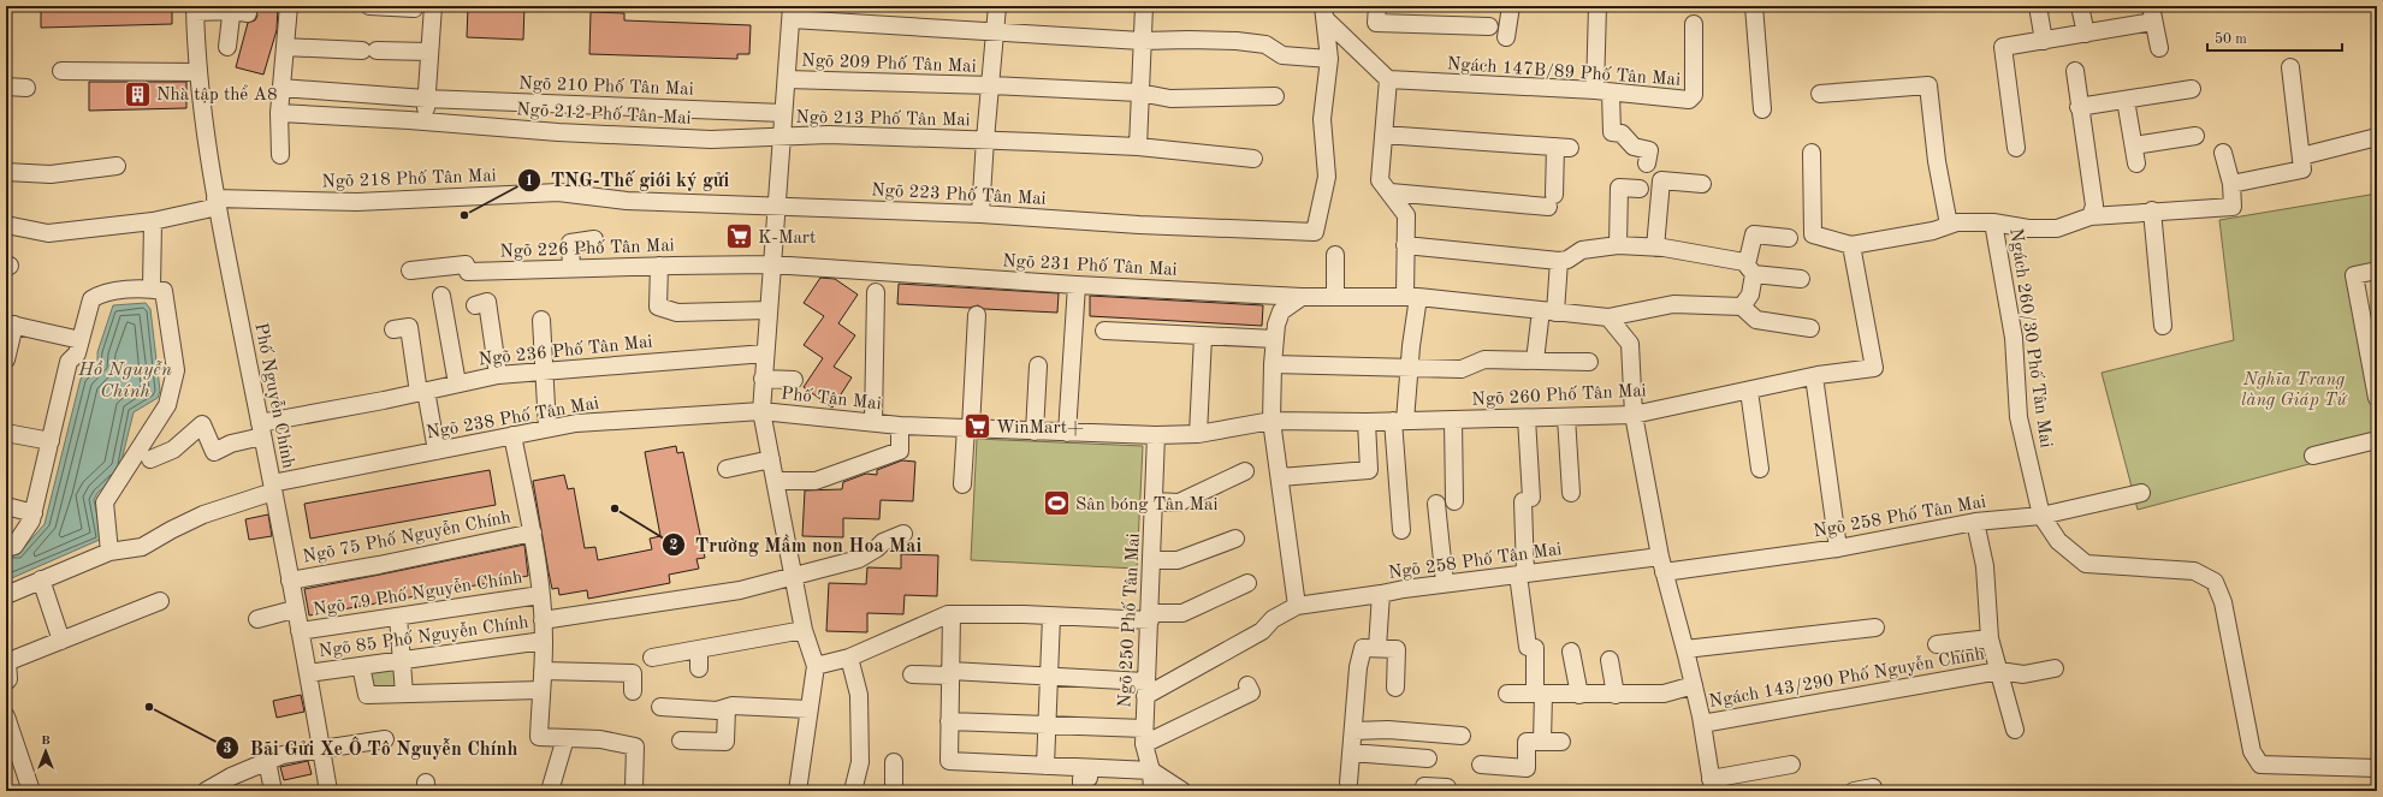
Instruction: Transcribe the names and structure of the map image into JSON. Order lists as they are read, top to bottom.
{
  "streets": {
    "street": [
      "Ngõ 209 Phố Tân Mai",
      "Ngách 147B/89 Phố Tân Mai",
      "Ngõ 210 Phố Tân Mai",
      "Ngõ 212 Phố Tân Mai",
      "Ngõ 213 Phố Tân Mai",
      "Ngõ 218 Phố Tân Mai",
      "Ngõ 223 Phố Tân Mai",
      "Ngõ 226 Phố Tân Mai",
      "Ngõ 231 Phố Tân Mai",
      "Ngách 260/30 Phố Tân Mai",
      "Ngõ 236 Phố Tân Mai",
      "Ngõ 260 Phố Tân Mai",
      "Phố Nguyễn Chính",
      "Phố Tân Mai",
      "Ngõ 238 Phố Tân Mai",
      "Ngõ 258 Phố Tân Mai",
      "Ngõ 75 Phố Nguyễn Chính",
      "Ngõ 79 Phố Nguyễn Chính",
      "Ngõ 250 Phố Tân Mai",
      "Ngõ 85 Phố Nguyễn Chính",
      "Ngách 143/290 Phố Nguyễn Chính"
    ]
  },
  "crossings": [
    ["Ngõ 209 Phố Tân Mai", "Phố Tân Mai"],
    ["Ngõ 210 Phố Tân Mai", "Phố Tân Mai"],
    ["Ngõ 212 Phố Tân Mai", "Ngõ 213 Phố Tân Mai"],
    ["Ngõ 212 Phố Tân Mai", "Phố Tân Mai"],
    ["Ngõ 213 Phố Tân Mai", "Phố Tân Mai"],
    ["Ngõ 218 Phố Tân Mai", "Ngõ 223 Phố Tân Mai"],
    ["Ngõ 218 Phố Tân Mai", "Phố Nguyễn Chính"],
    ["Ngõ 218 Phố Tân Mai", "Phố Tân Mai"],
    ["Ngõ 223 Phố Tân Mai", "Phố Tân Mai"],
    ["Ngõ 226 Phố Tân Mai", "Ngõ 231 Phố Tân Mai"],
    ["Ngõ 226 Phố Tân Mai", "Phố Tân Mai"],
    ["Ngõ 231 Phố Tân Mai", "Phố Tân Mai"],
    ["Ngách 260/30 Phố Tân Mai", "Ngõ 258 Phố Tân Mai"],
    ["Ngõ 236 Phố Tân Mai", "Phố Nguyễn Chính"],
    ["Ngõ 236 Phố Tân Mai", "Phố Tân Mai"],
    ["Ngõ 260 Phố Tân Mai", "Phố Tân Mai"],
    ["Phố Nguyễn Chính", "Ngõ 238 Phố Tân Mai"],
    ["Phố Nguyễn Chính", "Ngõ 75 Phố Nguyễn Chính"],
    ["Phố Nguyễn Chính", "Ngõ 79 Phố Nguyễn Chính"],
    ["Phố Nguyễn Chính", "Ngõ 85 Phố Nguyễn Chính"],
    ["Phố Tân Mai", "Ngõ 238 Phố Tân Mai"],
    ["Phố Tân Mai", "Ngõ 250 Phố Tân Mai"],
    ["Ngõ 258 Phố Tân Mai", "Ngõ 250 Phố Tân Mai"],
    ["Ngõ 258 Phố Tân Mai", "Ngách 143/290 Phố Nguyễn Chính"]
  ],
  "water": ["Hồ Nguyễn Chính"],
  "parks": ["Nghĩa Trang làng Giáp Tứ"],
  "places": {
    "building": ["Nhà tập thể A8"],
    "other": ["TNG-Thế giới ký gửi", "Trường Mầm non Hoa Mai", "Bãi Gửi Xe Ô Tô Nguyễn Chính"],
    "supermarket": ["K-Mart", "WinMart+"],
    "sports": ["Sân bóng Tân Mai"]
  },
  "scale_bar": "50 m",
  "north": "top"
}
